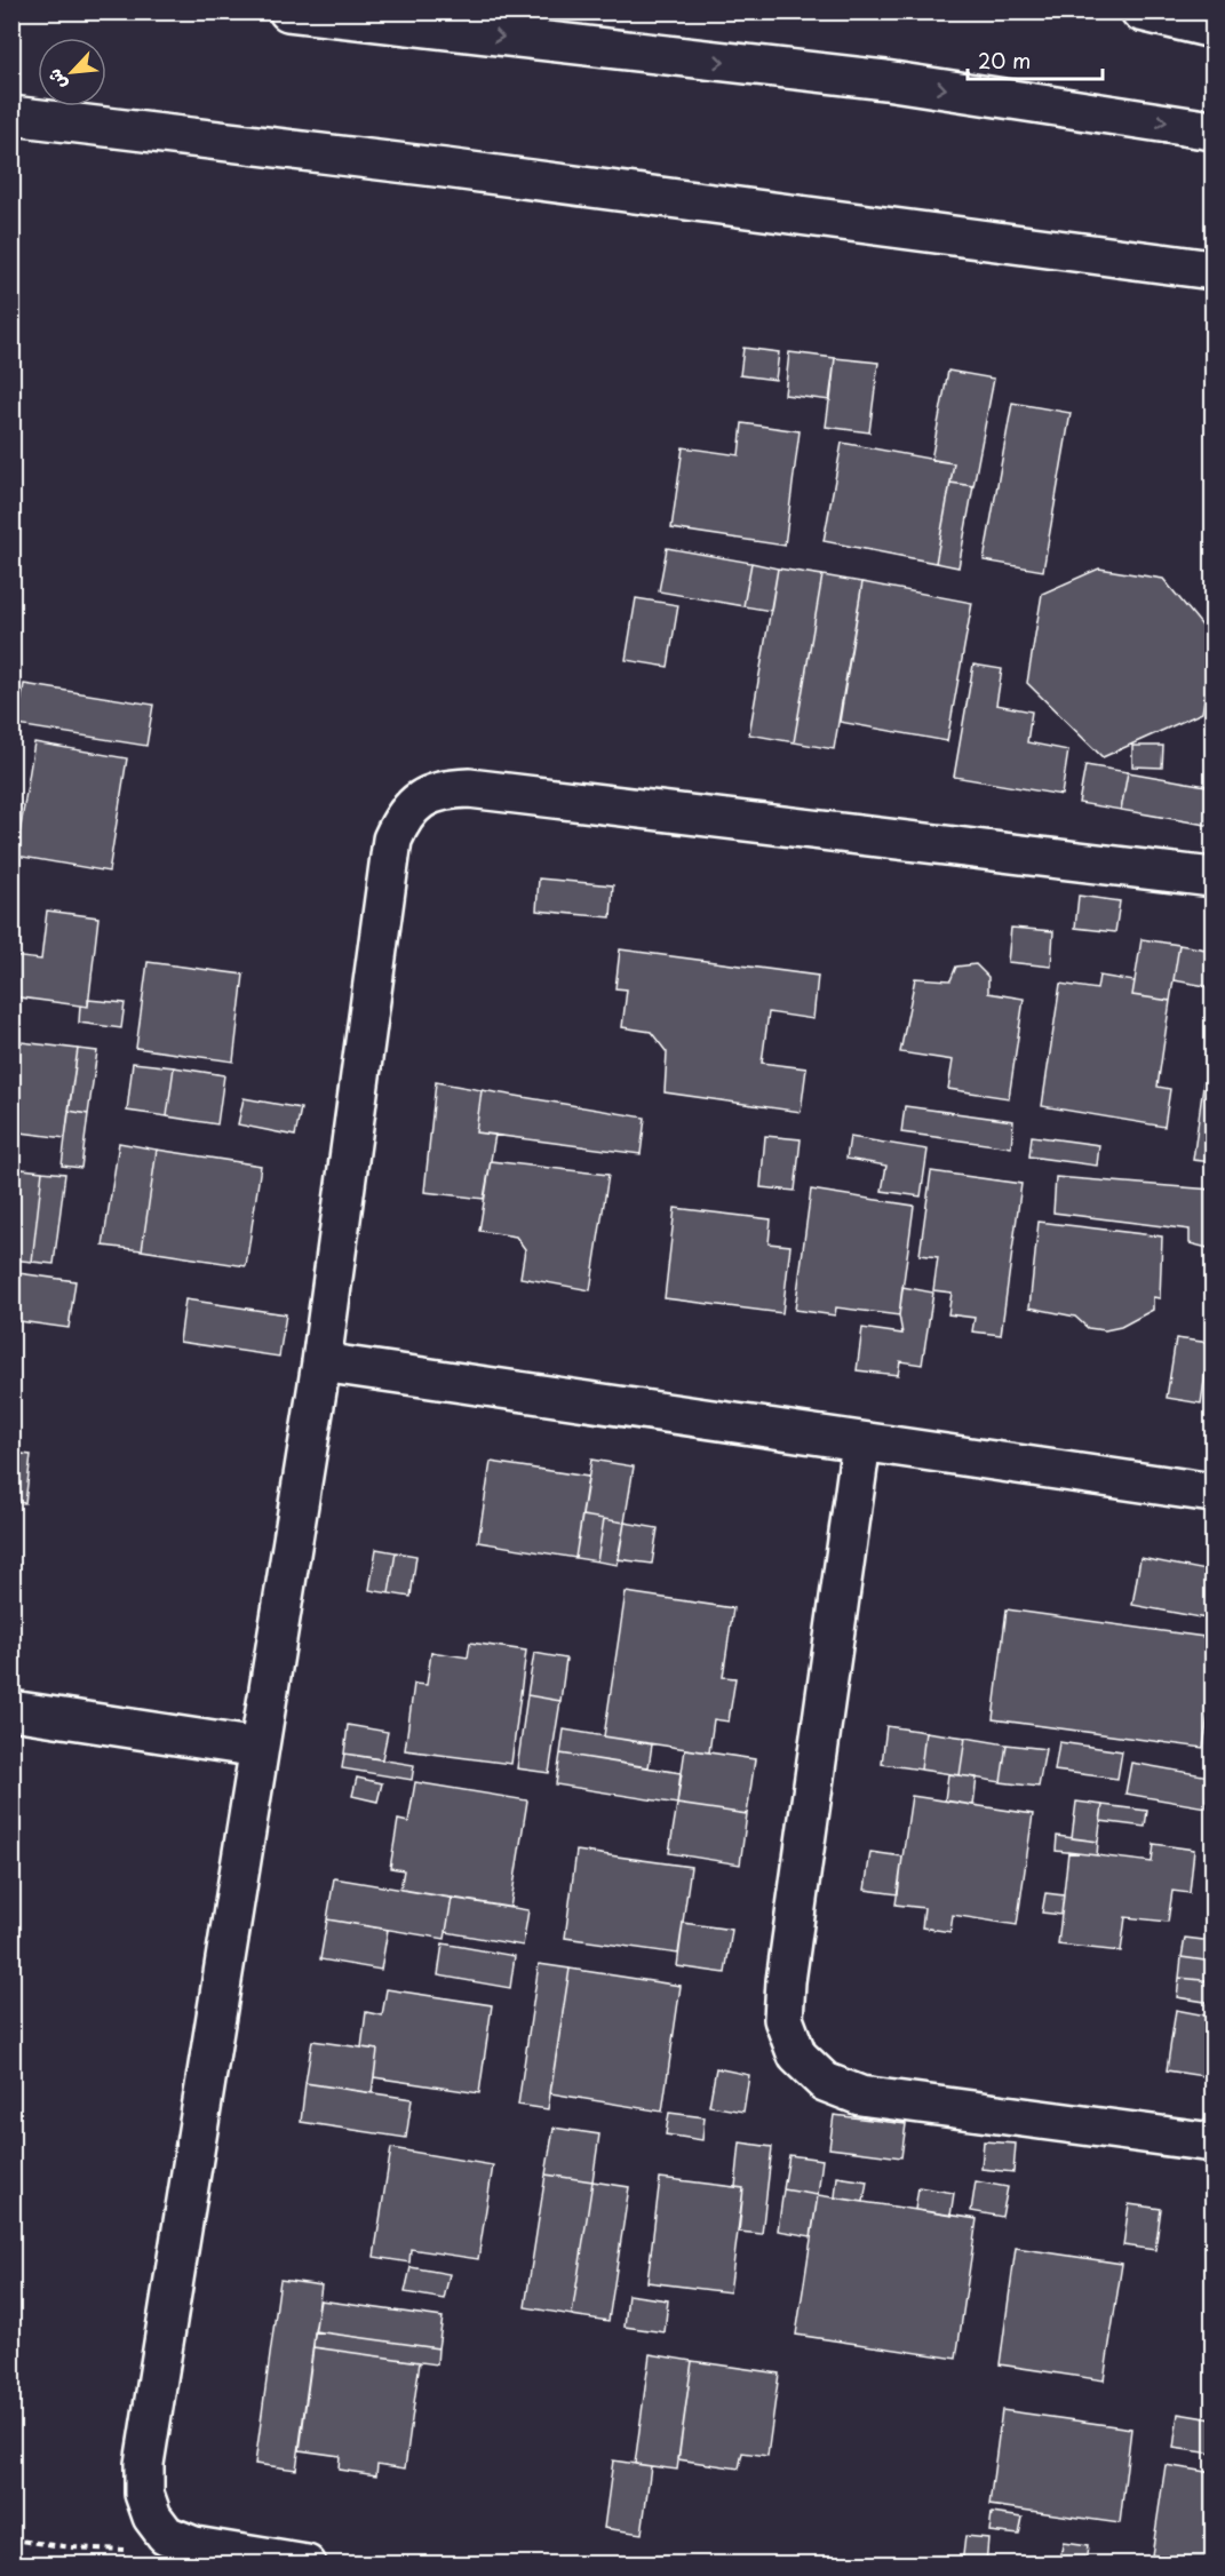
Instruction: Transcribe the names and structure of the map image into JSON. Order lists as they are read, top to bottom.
{
  "scale_bar": "20 m",
  "north": "bottom left"
}
